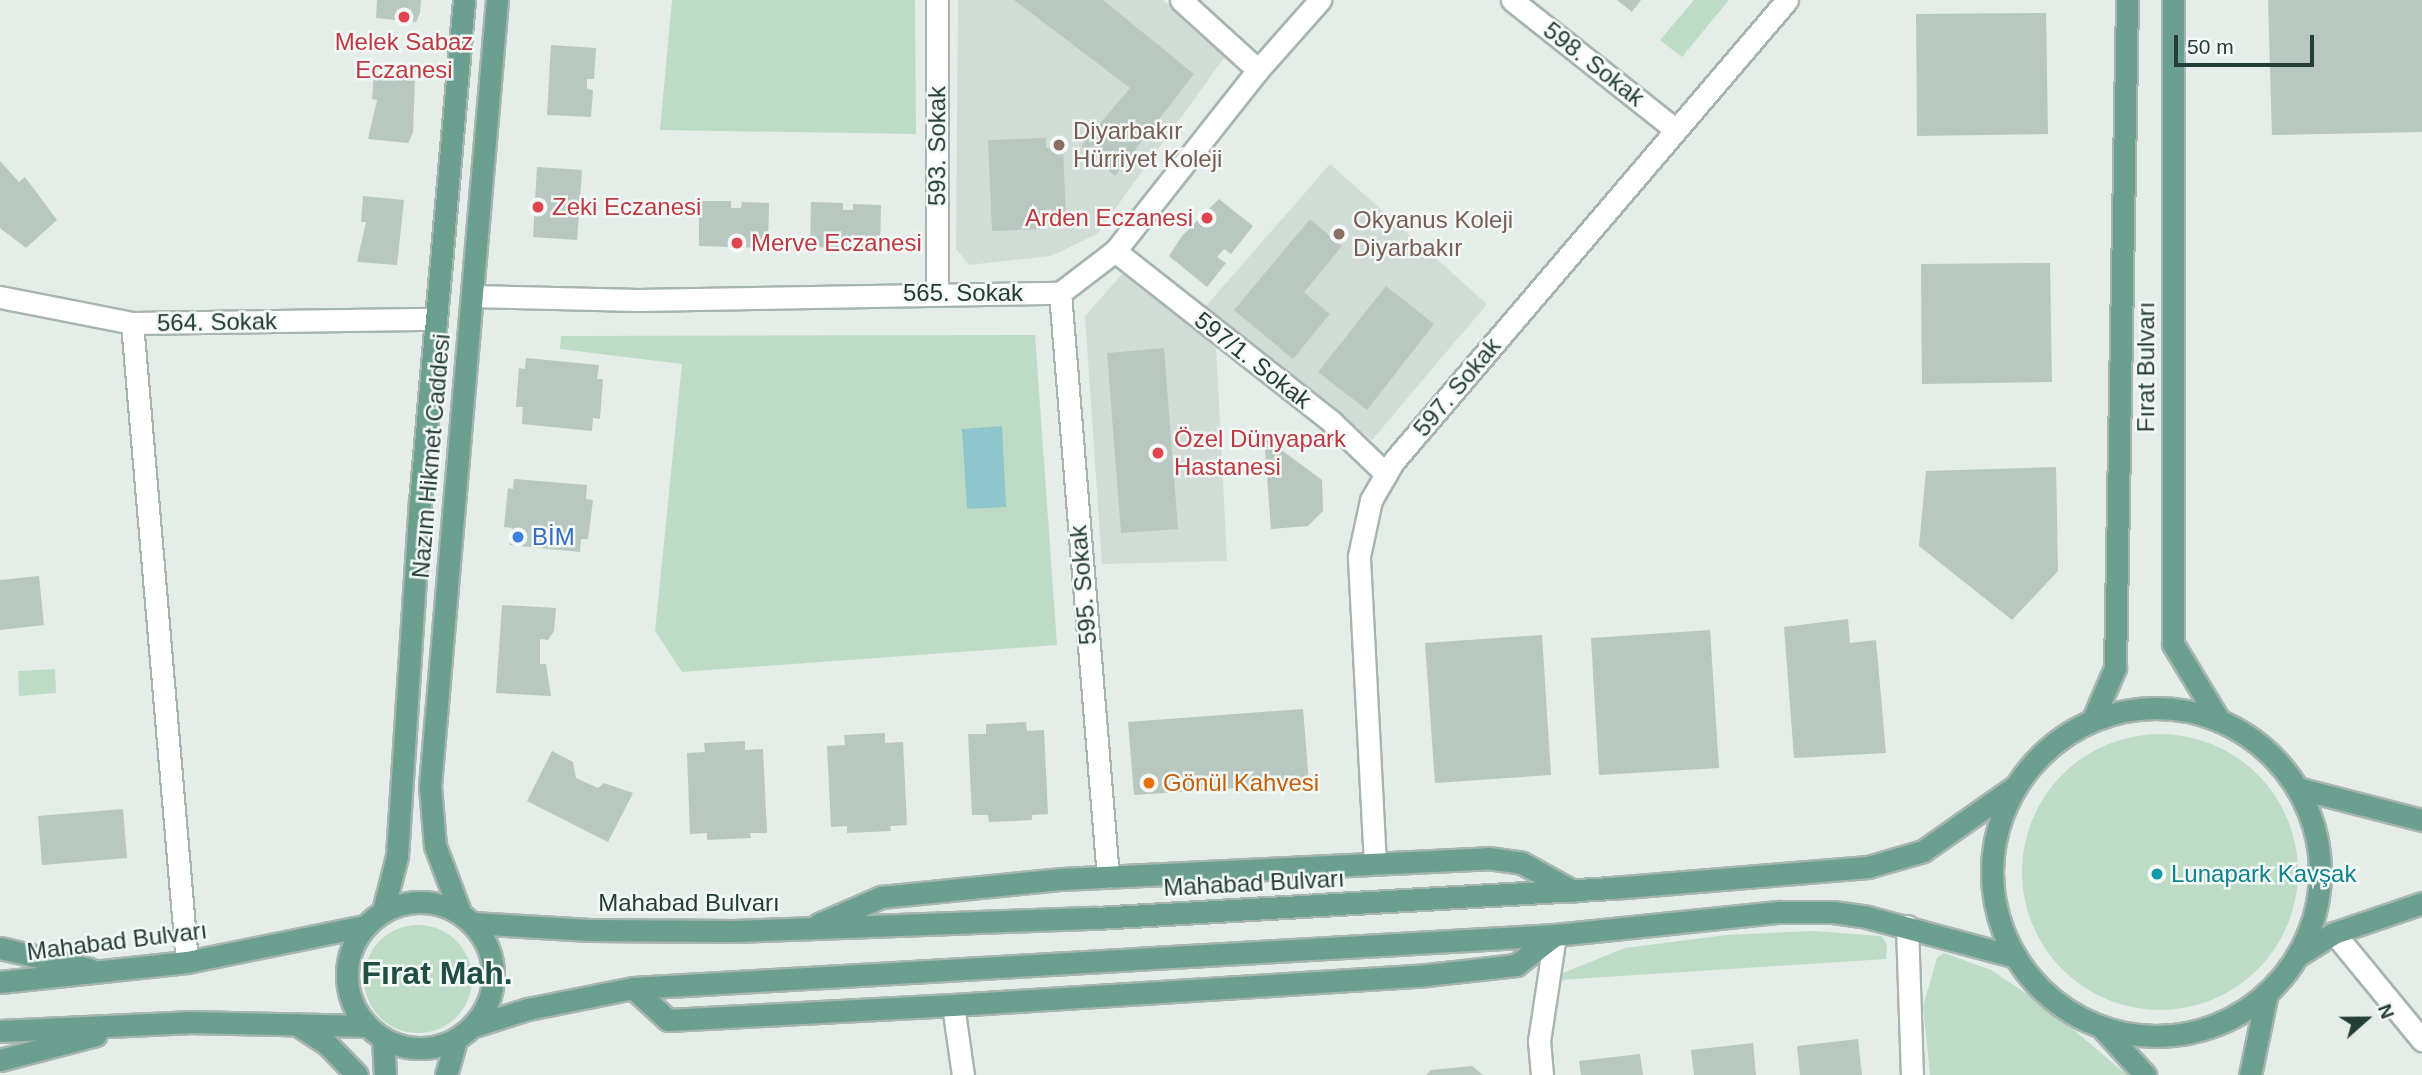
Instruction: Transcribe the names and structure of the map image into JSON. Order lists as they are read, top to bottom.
{
  "streets": {
    "main road": ["Fırat Bulvarı", "Nazım Hikmet Caddesi", "Mahabad Bulvarı"],
    "street": [
      "598. Sokak",
      "593. Sokak",
      "565. Sokak",
      "564. Sokak",
      "597/1. Sokak",
      "597. Sokak",
      "595. Sokak"
    ]
  },
  "crossings": [
    ["598. Sokak", "597. Sokak"],
    ["593. Sokak", "565. Sokak"],
    ["565. Sokak", "Nazım Hikmet Caddesi"],
    ["565. Sokak", "595. Sokak"],
    ["564. Sokak", "Nazım Hikmet Caddesi"],
    ["597/1. Sokak", "597. Sokak"],
    ["Nazım Hikmet Caddesi", "Mahabad Bulvarı"]
  ],
  "districts": ["Fırat Mah."],
  "places": [
    "Melek Sabaz Eczanesi",
    "Diyarbakır Hürriyet Koleji",
    "Zeki Eczanesi",
    "Arden Eczanesi",
    "Okyanus Koleji Diyarbakır",
    "Merve Eczanesi",
    "Özel Dünyapark Hastanesi",
    "BİM",
    "Gönül Kahvesi",
    "Lunapark Kavşak"
  ],
  "scale_bar": "50 m",
  "north": "right"
}
